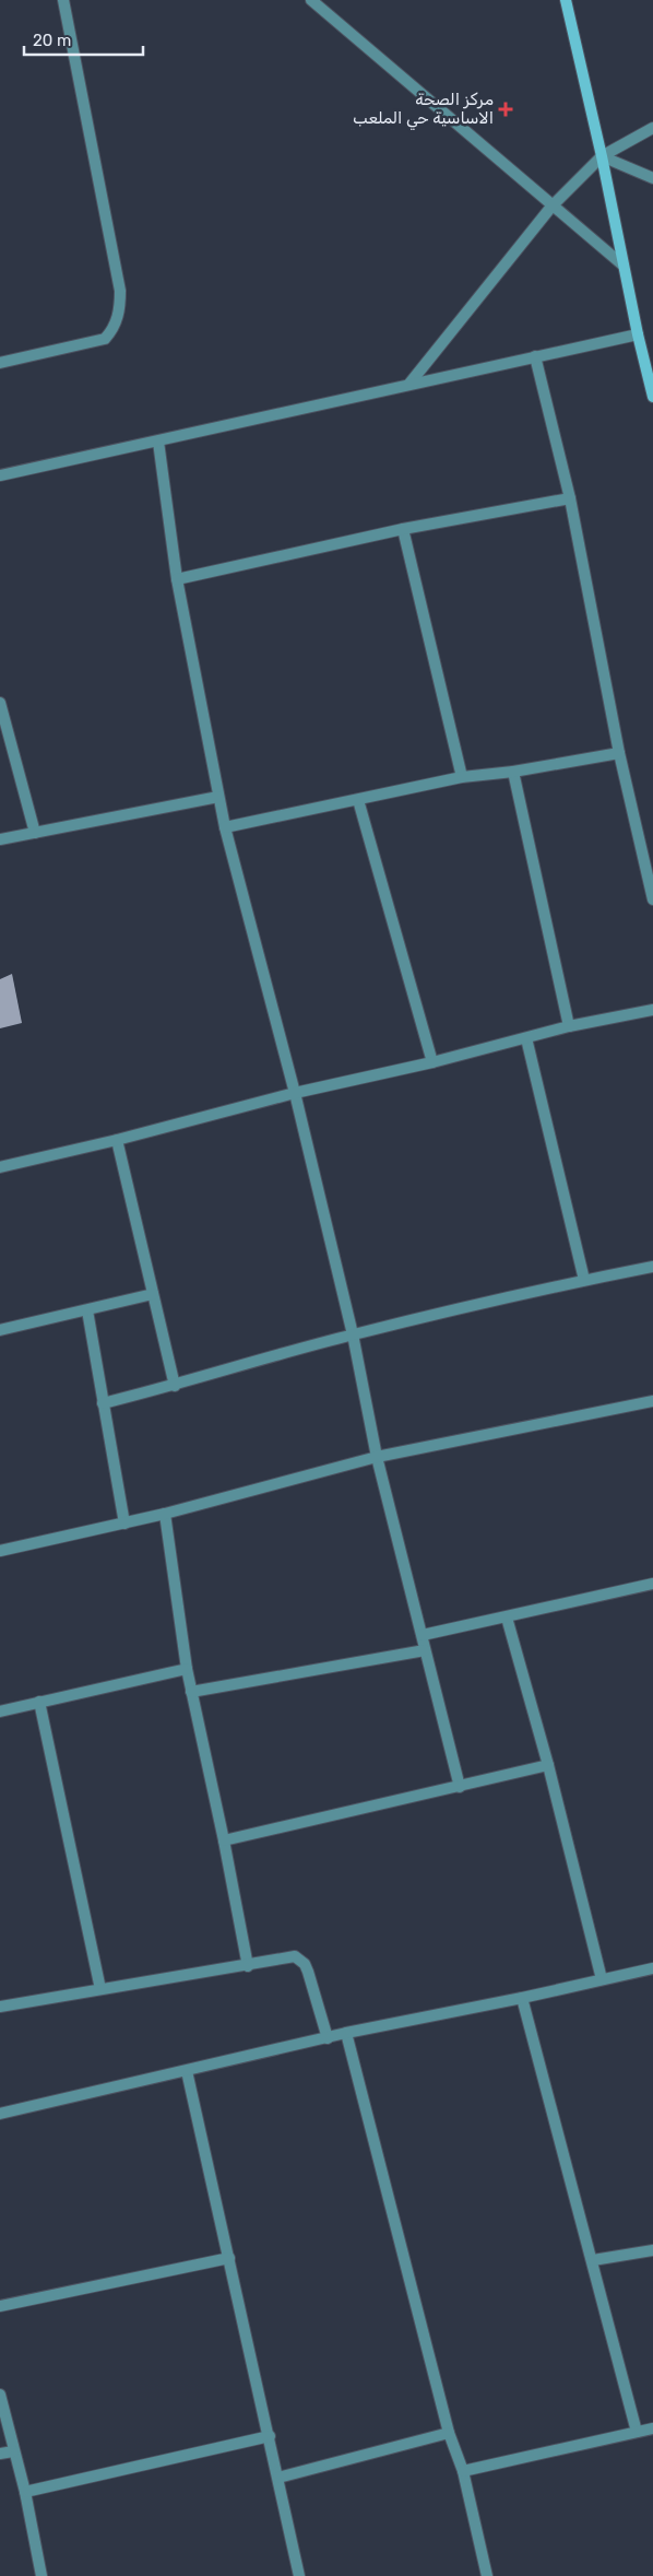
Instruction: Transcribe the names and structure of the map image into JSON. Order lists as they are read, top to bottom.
{
  "places": {
    "health": ["مركز الصحة الاساسية حي الملعب"]
  },
  "scale_bar": "20 m"
}
